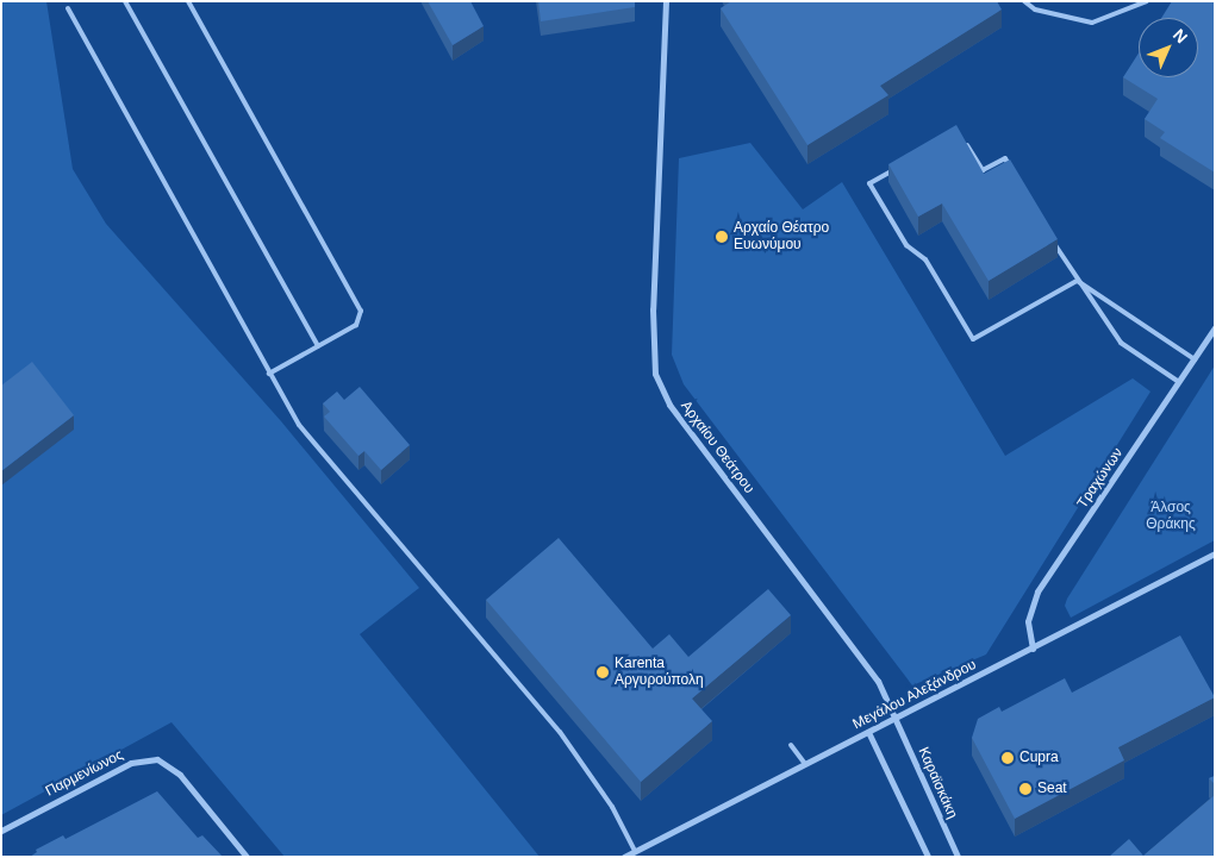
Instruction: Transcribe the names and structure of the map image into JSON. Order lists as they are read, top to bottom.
{
  "streets": {
    "street": [
      "Αρχαίου Θεάτρου",
      "Τραχώνων",
      "Μεγάλου Αλεξάνδρου",
      "Παρμενίωνος",
      "Καραϊσκάκη"
    ]
  },
  "crossings": [
    ["Αρχαίου Θεάτρου", "Μεγάλου Αλεξάνδρου"],
    ["Αρχαίου Θεάτρου", "Καραϊσκάκη"],
    ["Τραχώνων", "Μεγάλου Αλεξάνδρου"],
    ["Μεγάλου Αλεξάνδρου", "Καραϊσκάκη"]
  ],
  "parks": ["Άλσος Θράκης"],
  "places": [
    "Αρχαίο Θέατρο Ευωνύμου",
    "Karenta Αργυρούπολη",
    "Cupra",
    "Seat"
  ],
  "north": "top right"
}
